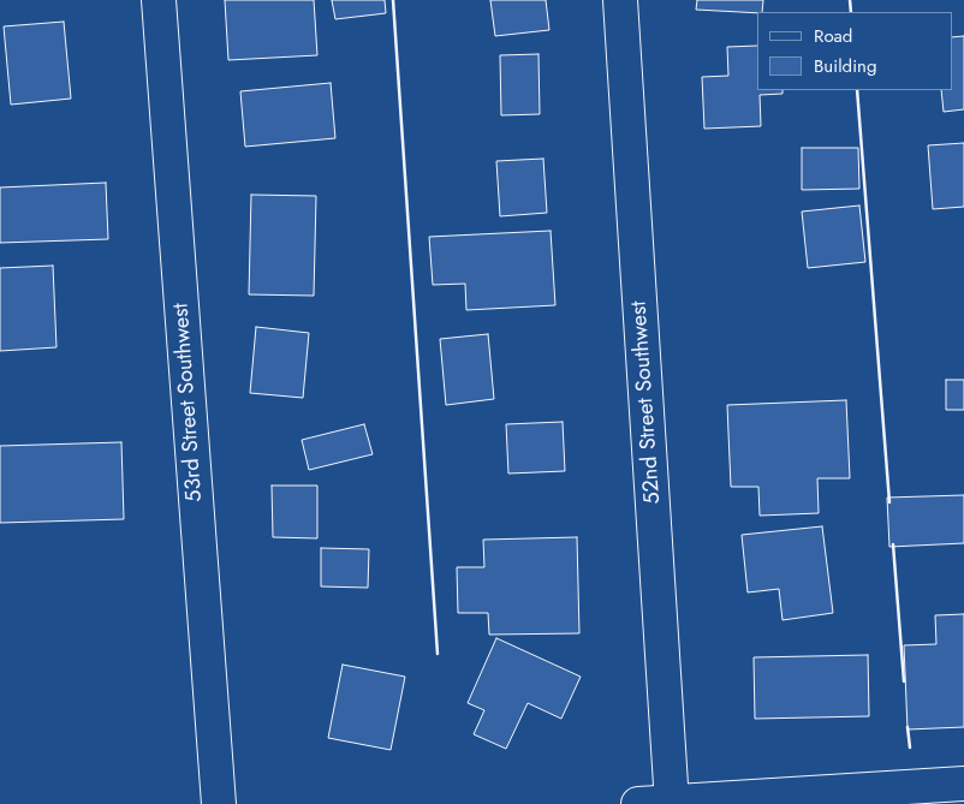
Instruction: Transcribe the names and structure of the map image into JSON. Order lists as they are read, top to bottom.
{
  "streets": {
    "street": ["53rd Street Southwest", "52nd Street Southwest"]
  },
  "legend": ["Road", "Building"]
}
